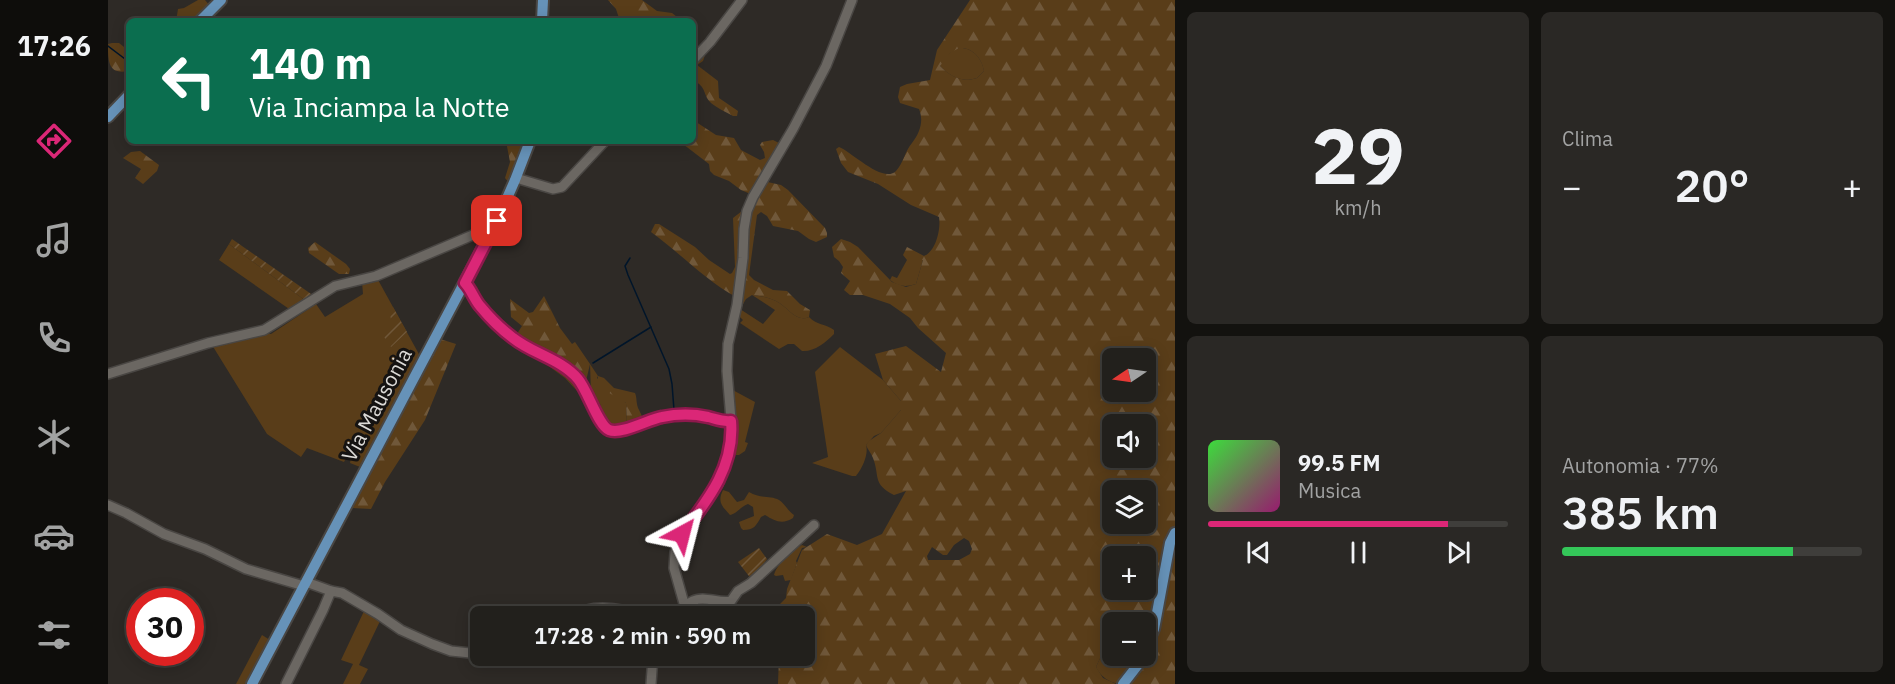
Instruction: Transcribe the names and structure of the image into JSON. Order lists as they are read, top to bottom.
{
  "streets": {
    "main road": ["Via Mausonia"]
  },
  "north": "left",
  "page": {
    "tabs": "17:26",
    "tile": [
      ["29", "km/h"],
      "Clima",
      ["Autonomia · 77%", "385 km"]
    ],
    "turn": ["140 m", "Via Inciampa la Notte"],
    "heat": ["−", "20°", "+"],
    "map_buttons": ["+", "−"],
    "song": ["99.5 FM", "Musica"],
    "limit": "30",
    "trip": "17:28 · 2 min · 590 m"
  }
}
